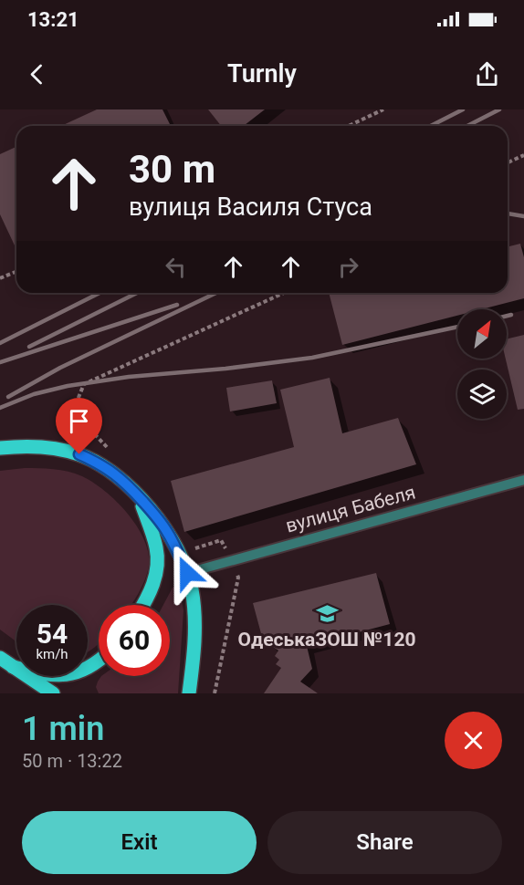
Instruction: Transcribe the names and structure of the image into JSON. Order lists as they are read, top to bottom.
{
  "streets": {
    "lane": ["вулиця Бабеля"]
  },
  "places": {
    "school or university": ["ОдеськаЗОШ №120"]
  },
  "north": "top right",
  "page": {
    "status": "13:21",
    "header": "Turnly",
    "turn": ["30 m", "вулиця Василя Стуса"],
    "speed": "54 km/h",
    "limit": "60",
    "heading": ["1 min", "50 m · 13:22"],
    "buttons": ["Exit", "Share"]
  }
}
